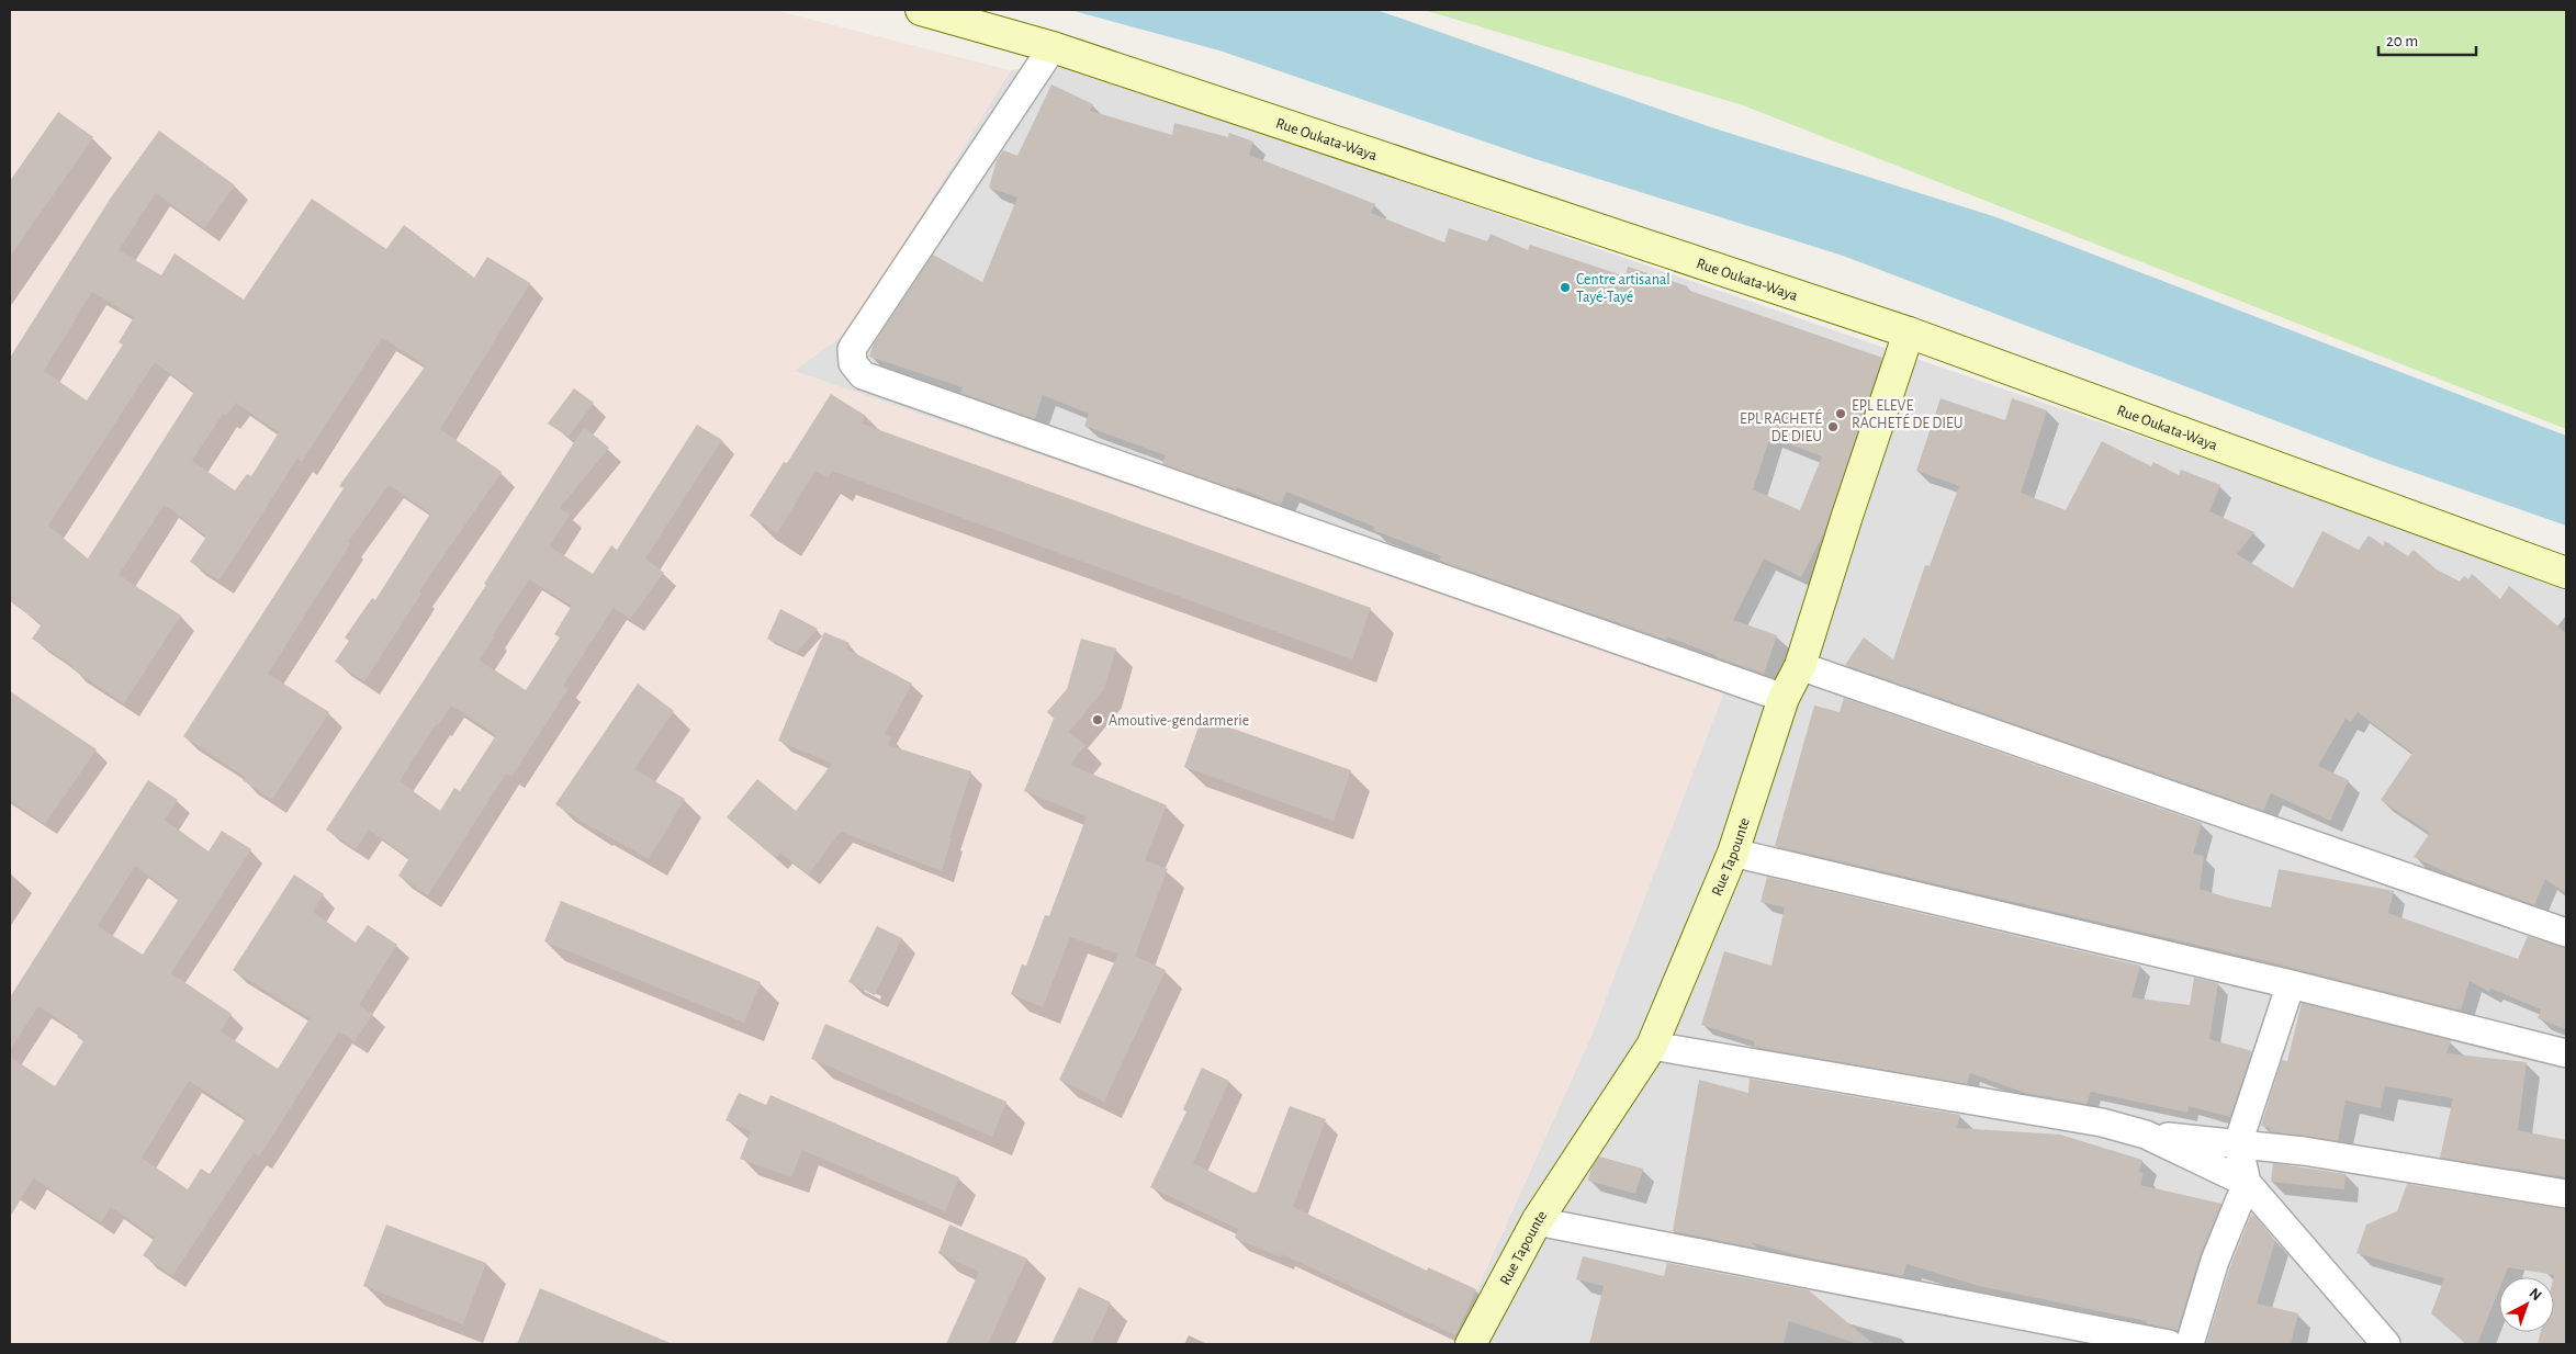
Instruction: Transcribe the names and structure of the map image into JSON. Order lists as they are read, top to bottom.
{
  "streets": {
    "street": ["Rue Oukata-Waya", "Rue Tapounte"]
  },
  "crossings": [
    ["Rue Oukata-Waya", "Rue Tapounte"]
  ],
  "places": [
    "Centre artisanal Tayé-Tayé",
    "EPL ELEVE RACHETÉ DE DIEU",
    "EPL RACHETÉ DE DIEU",
    "Amoutive-gendarmerie"
  ],
  "scale_bar": "20 m",
  "north": "top right"
}
